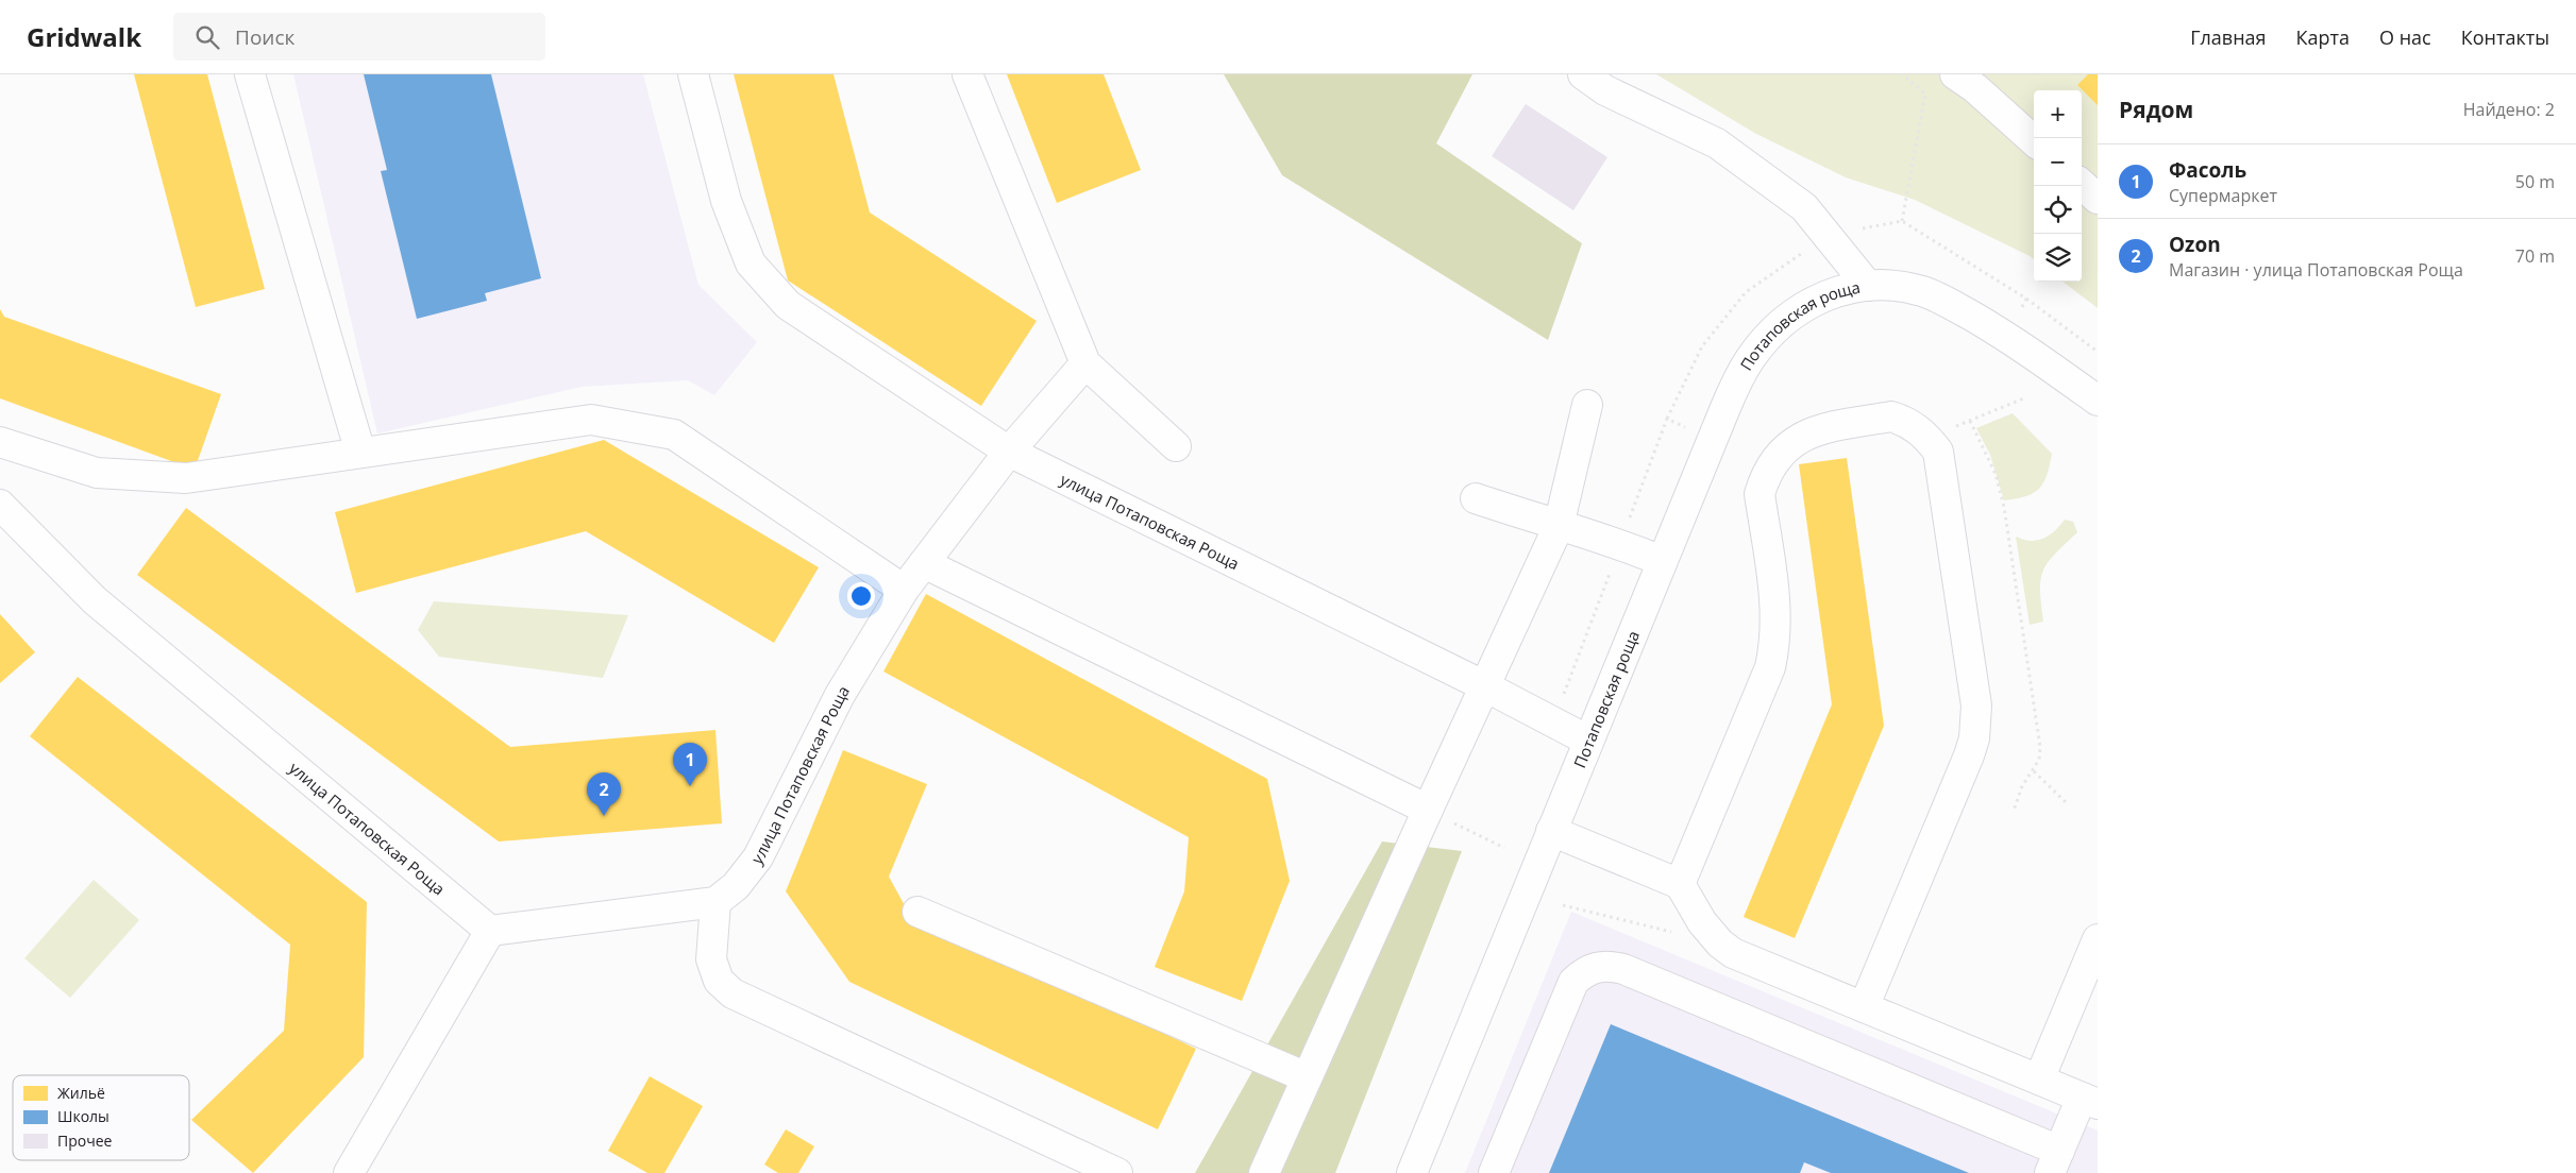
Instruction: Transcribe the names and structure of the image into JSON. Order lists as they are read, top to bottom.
{
  "streets": {
    "street": ["Потаповская роща", "улица Потаповская Роща"]
  },
  "crossings": [
    ["Потаповская роща", "улица Потаповская Роща"]
  ],
  "legend": ["Жильё", "Школы", "Прочее"],
  "page": {
    "header": "Gridwalk",
    "search": "Поиск",
    "nav": [
      "Главная",
      "Карта",
      "О нас",
      "Контакты"
    ],
    "heading": ["Рядом", "Найдено: 2"],
    "map_buttons": ["+", "−"],
    "list": [
      {
        "mark": "1",
        "name": "Фасоль",
        "note": "Супермаркет",
        "value": "50 m"
      },
      {
        "mark": "2",
        "name": "Ozon",
        "note": "Магазин · улица Потаповская Роща",
        "value": "70 m"
      }
    ],
    "pins": ["1", "2"]
  }
}
